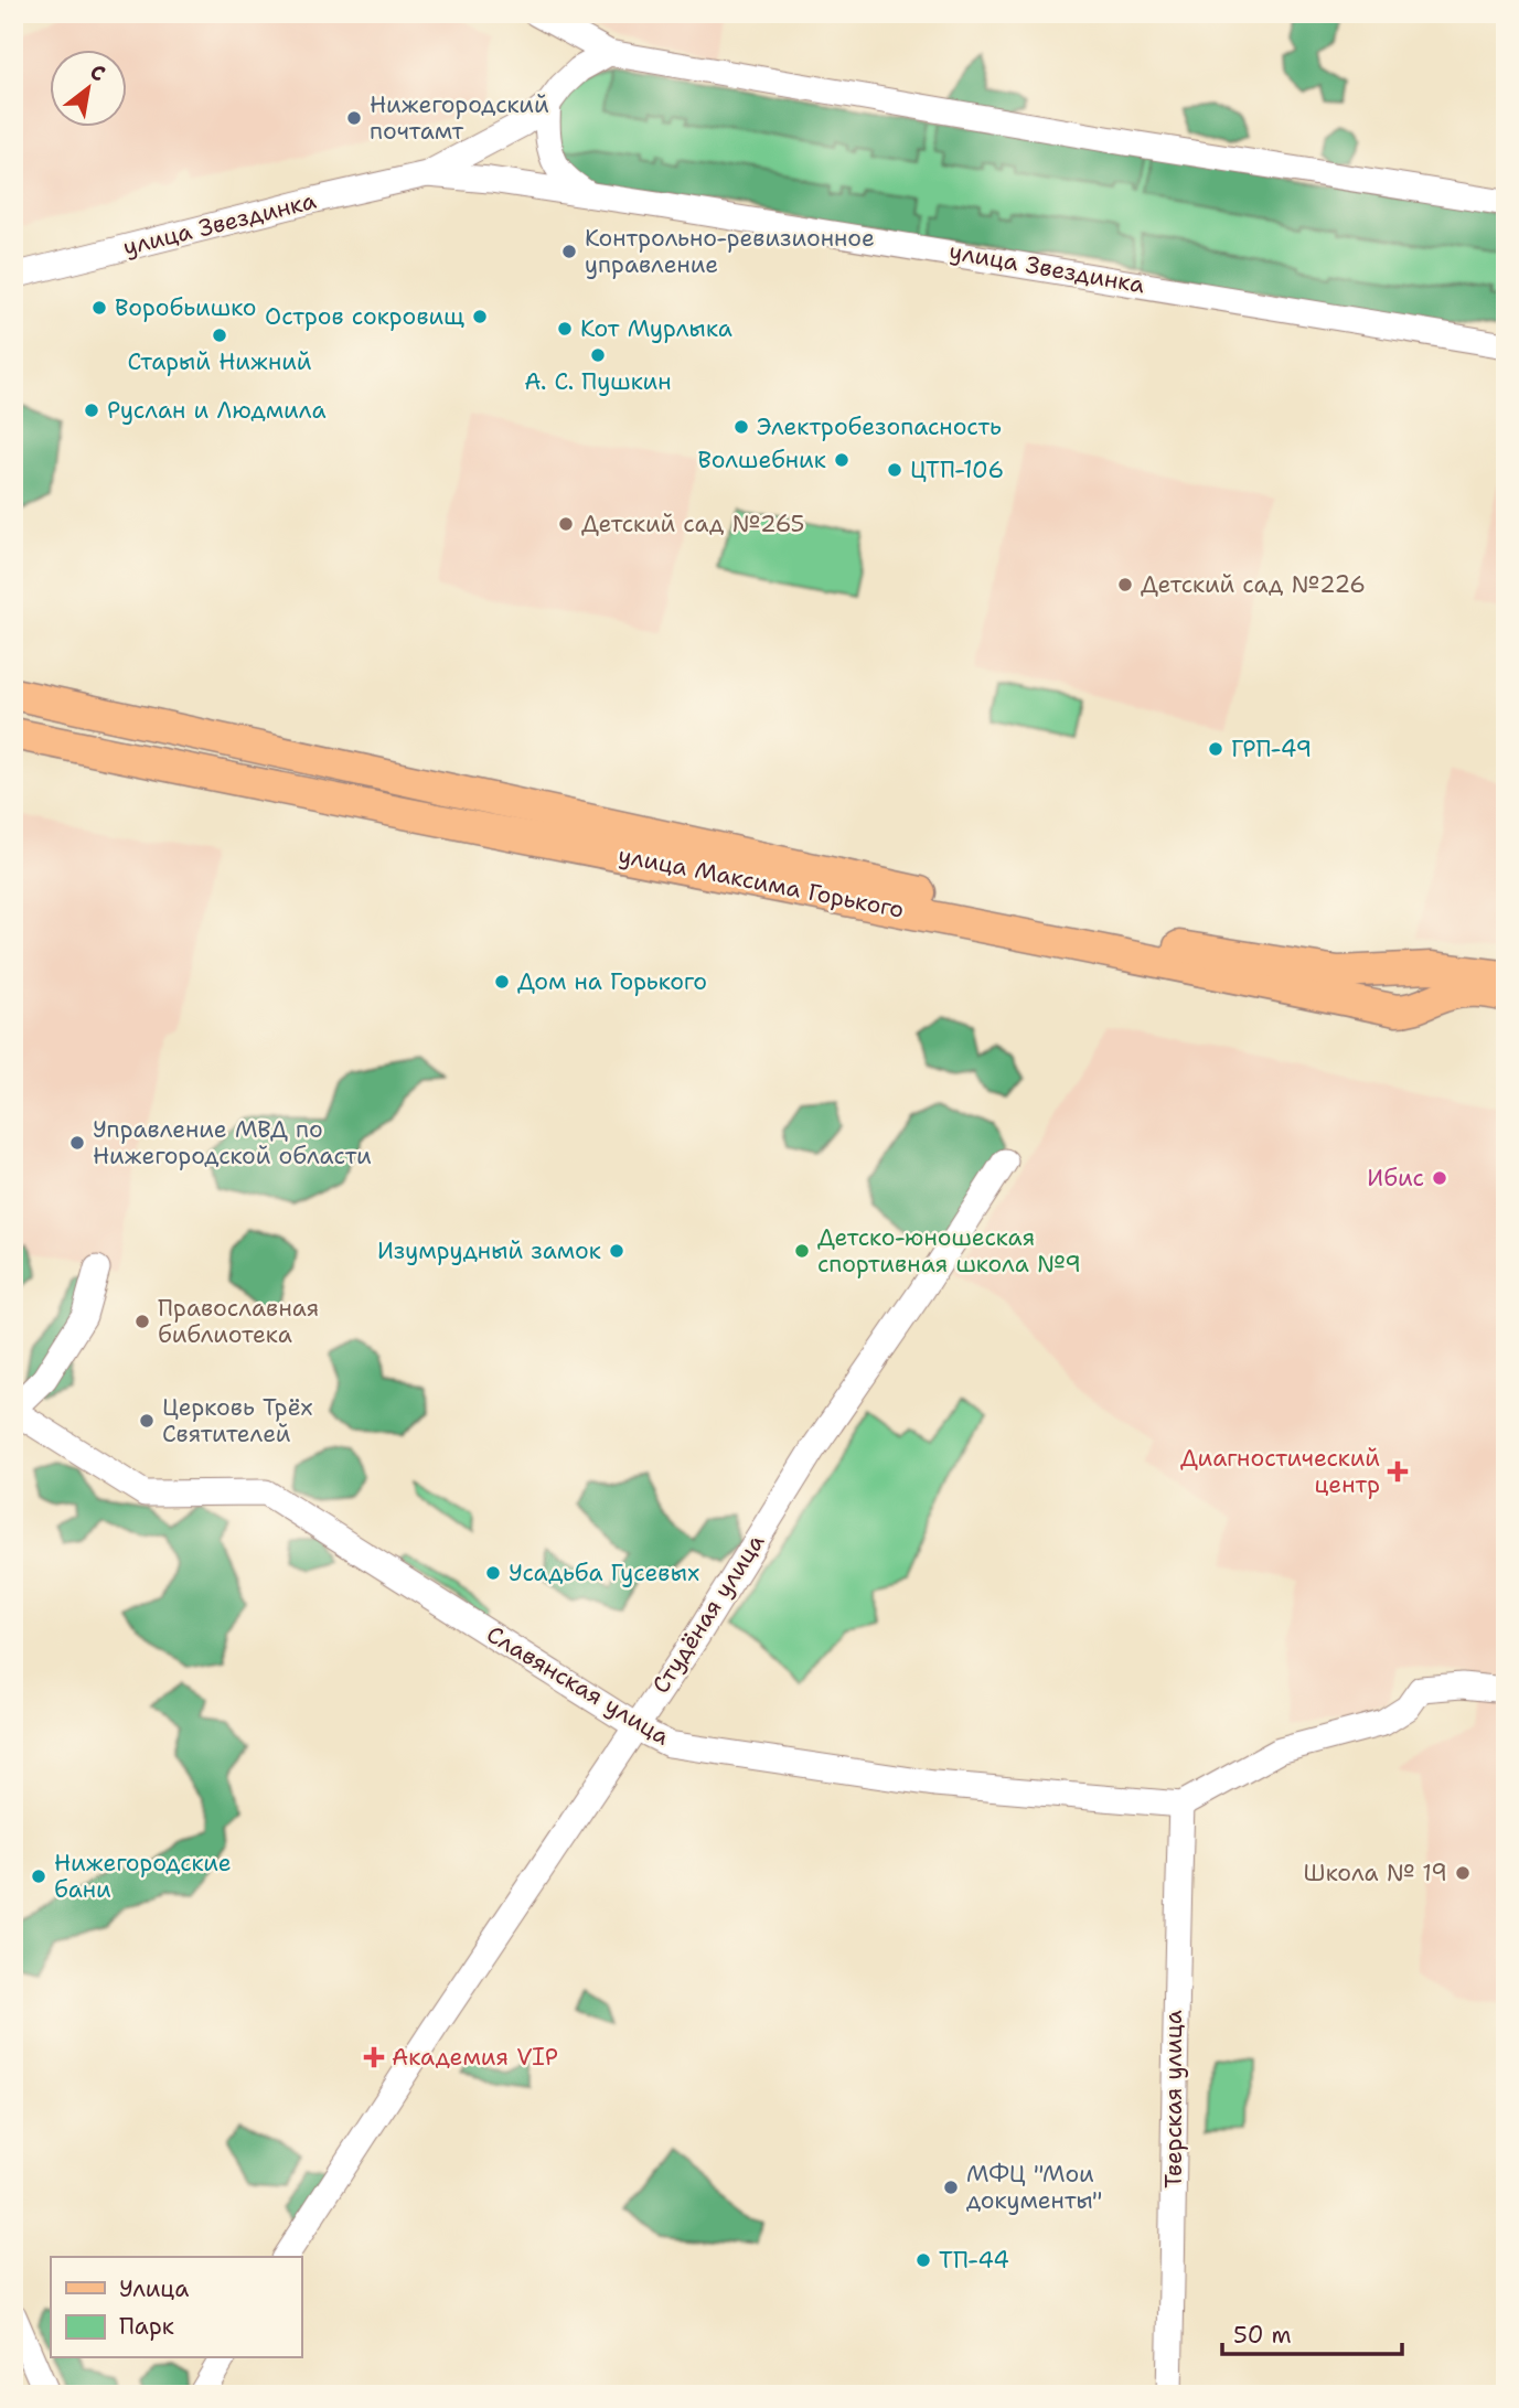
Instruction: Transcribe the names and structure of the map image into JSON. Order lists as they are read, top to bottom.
{
  "streets": {
    "main road": ["улица Максима Горького"],
    "street": [
      "улица Звездинка",
      "Студёная улица",
      "Славянская улица",
      "Тверская улица"
    ]
  },
  "crossings": [
    ["Студёная улица", "Славянская улица"],
    ["Славянская улица", "Тверская улица"]
  ],
  "places": {
    "other": [
      "Нижегородский почтамт",
      "Контрольно-ревизионное управление",
      "Воробьишко",
      "Остров сокровищ",
      "Кот Мурлыка",
      "Старый Нижний",
      "А. С. Пушкин",
      "Руслан и Людмила",
      "Электробезопасность",
      "Волшебник",
      "ЦТП-106",
      "Детский сад №265",
      "Детский сад №226",
      "ГРП-49",
      "Дом на Горького",
      "Управление МВД по Нижегородской области",
      "Ибис",
      "Изумрудный замок",
      "Детско-юношеская спортивная школа №9",
      "Православная библиотека",
      "Церковь Трёх Святителей",
      "Усадьба Гусевых",
      "Школа № 19",
      "Нижегородские бани",
      "МФЦ \"Мои документы\"",
      "ТП-44"
    ],
    "health": ["Диагностический центр", "Академия VIP"]
  },
  "legend": ["Улица", "Парк"],
  "scale_bar": "50 m",
  "north": "top right"
}
